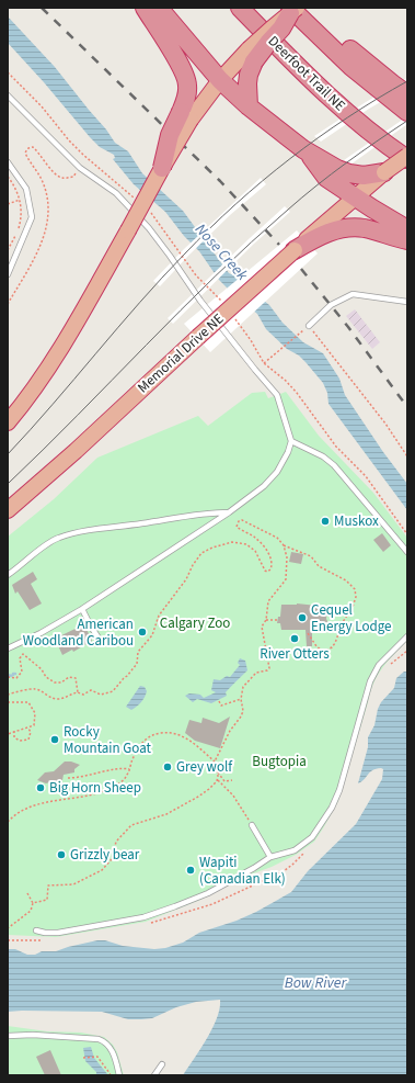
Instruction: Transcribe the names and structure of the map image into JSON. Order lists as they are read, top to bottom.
{
  "streets": {
    "highway": ["Deerfoot Trail NE", "Memorial Drive NE"]
  },
  "crossings": [
    ["Deerfoot Trail NE", "Memorial Drive NE"]
  ],
  "water": ["Nose Creek", "Bow River"],
  "parks": ["Calgary Zoo", "Bugtopia"],
  "places": [
    "Muskox",
    "Cequel Energy Lodge",
    "American Woodland Caribou",
    "River Otters",
    "Rocky Mountain Goat",
    "Grey wolf",
    "Big Horn Sheep",
    "Grizzly bear",
    "Wapiti (Canadian Elk)"
  ]
}
